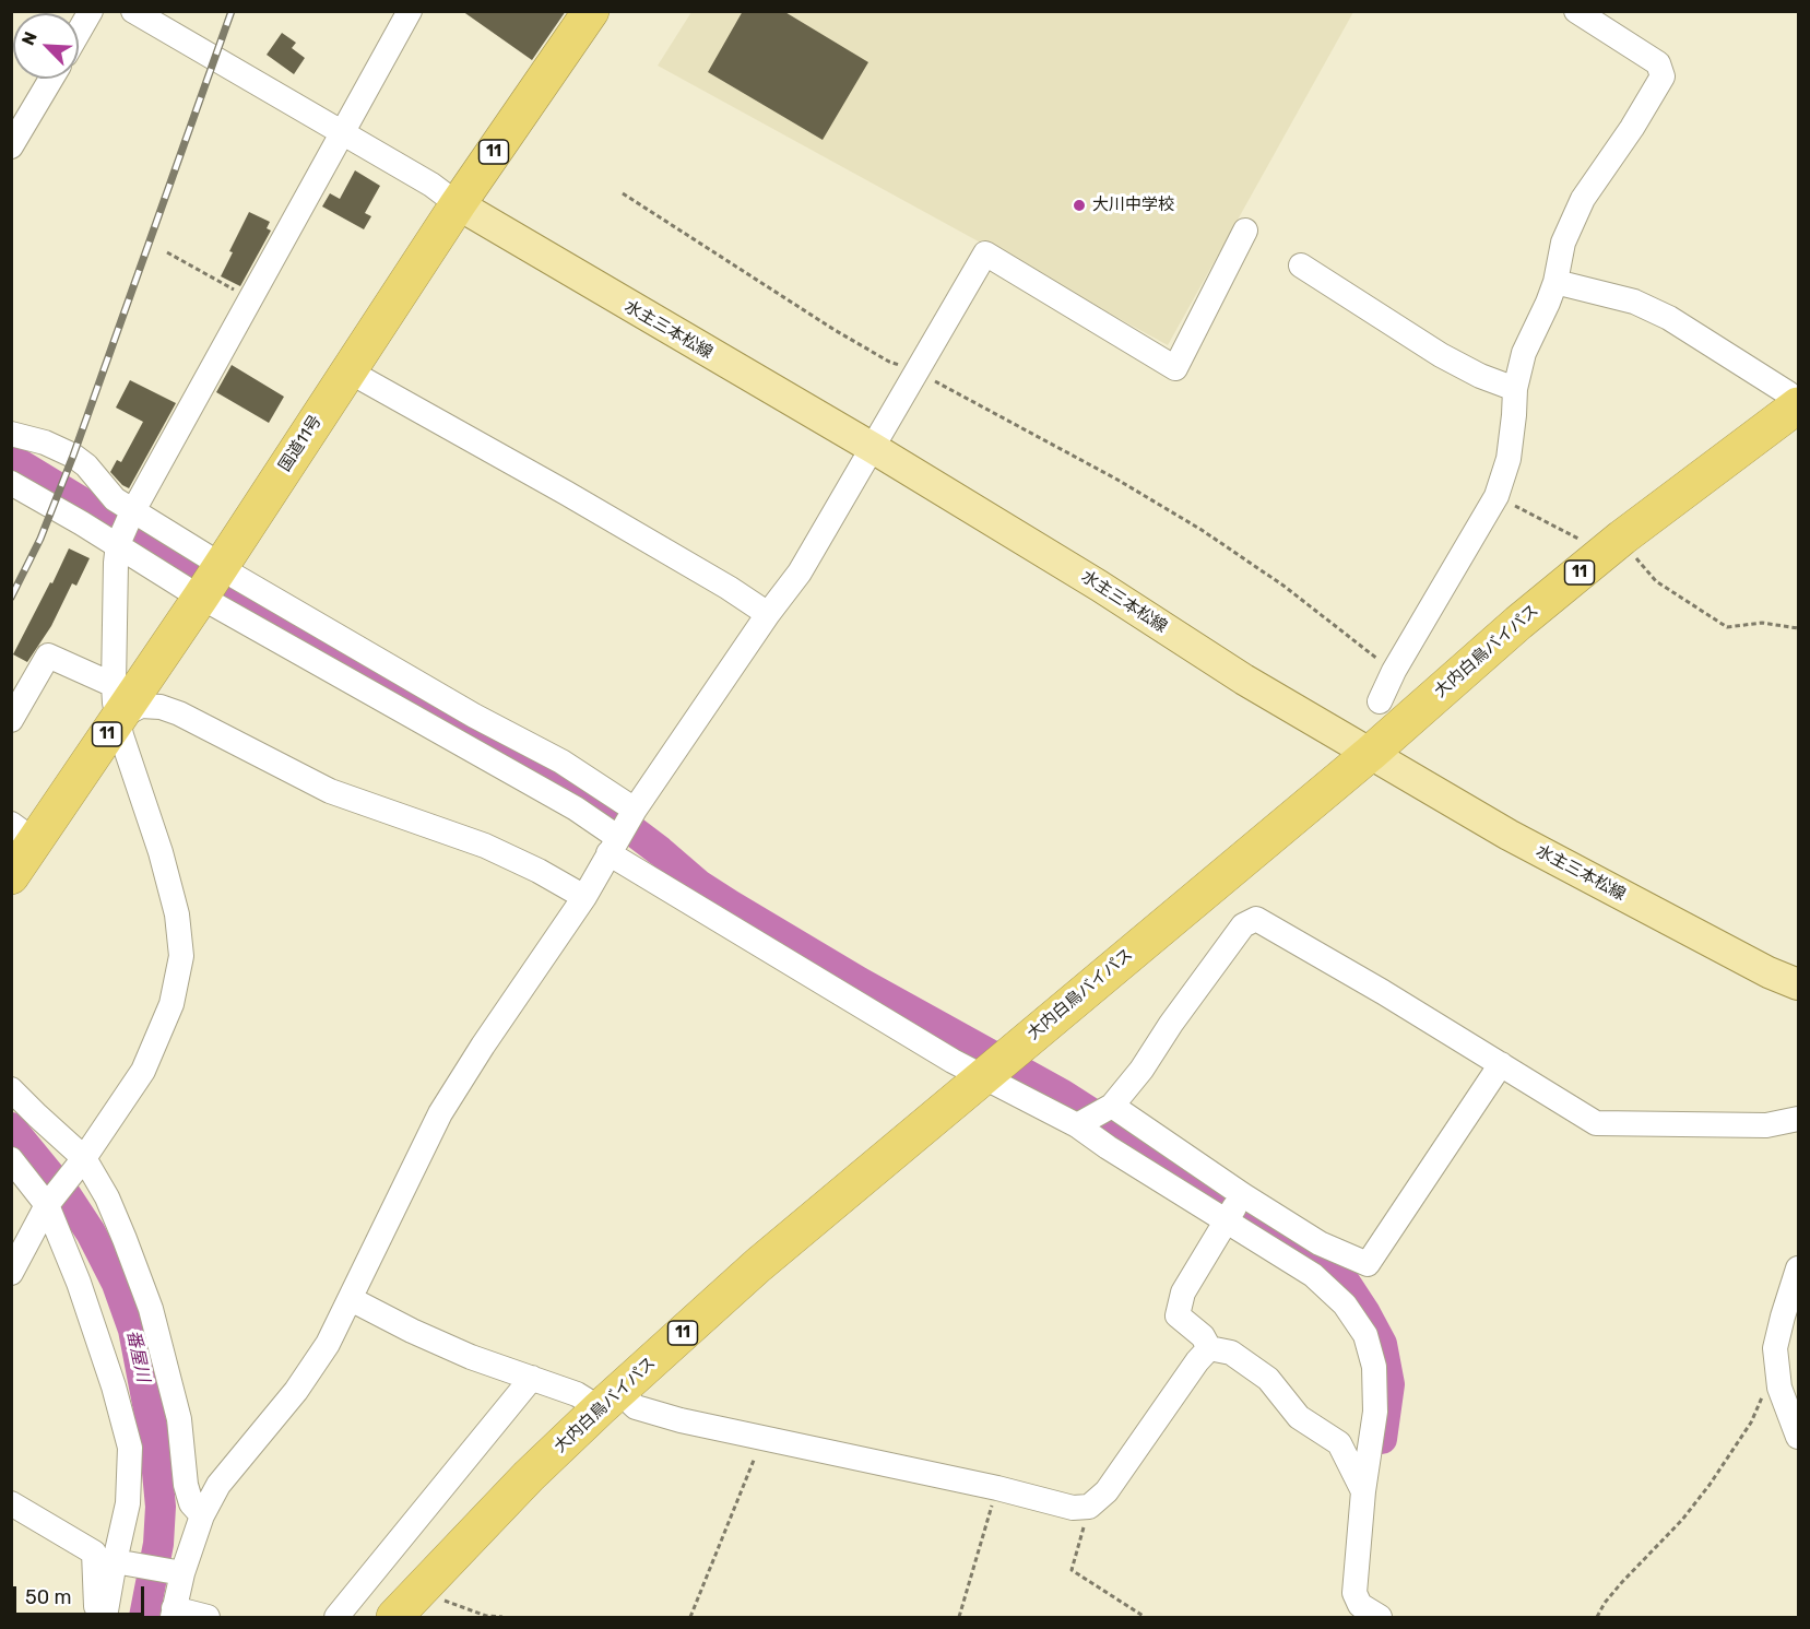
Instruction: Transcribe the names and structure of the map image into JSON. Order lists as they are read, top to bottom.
{
  "streets": {
    "highway": ["11", "国道11号", "大内白鳥バイパス"],
    "main road": ["水主三本松線"]
  },
  "crossings": [
    ["水主三本松線", "国道11号"],
    ["水主三本松線", "大内白鳥バイパス"]
  ],
  "water": ["番屋川"],
  "places": ["大川中学校"],
  "scale_bar": "50 m",
  "north": "top left"
}
